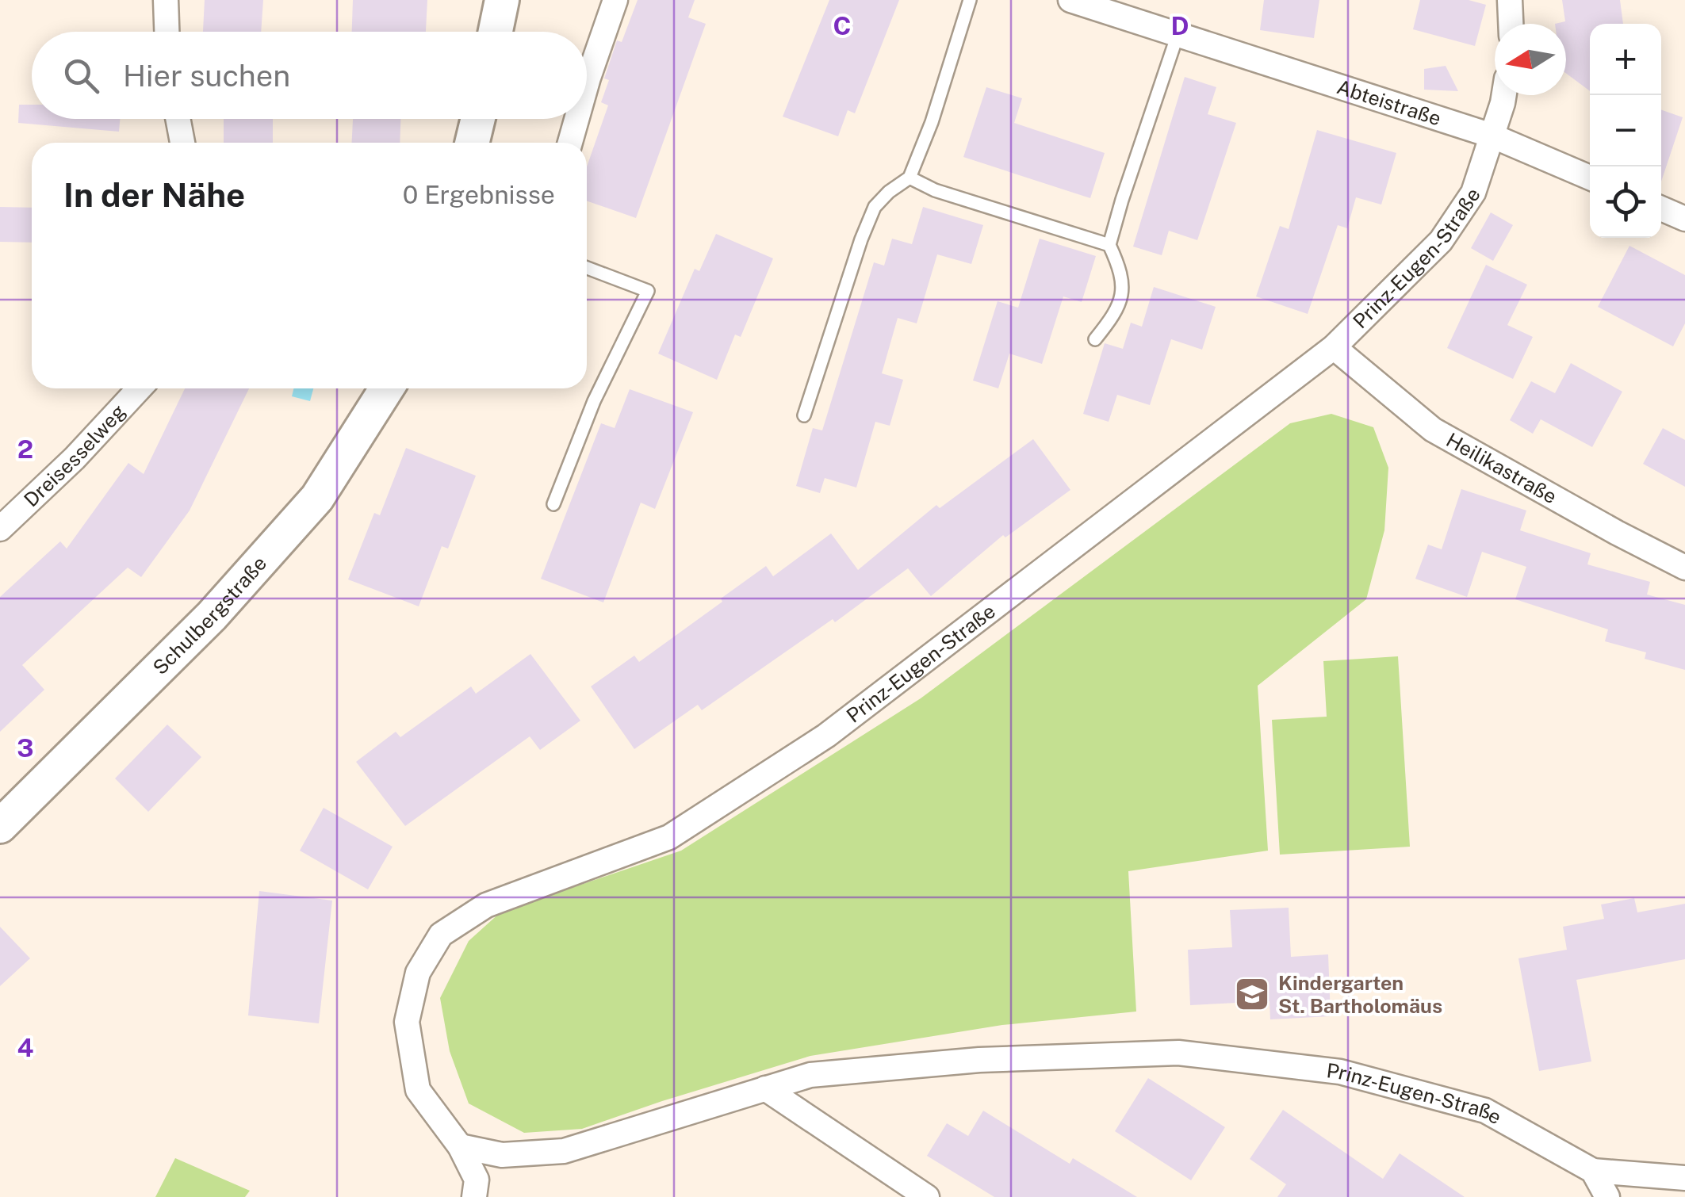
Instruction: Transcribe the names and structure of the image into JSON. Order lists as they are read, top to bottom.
{
  "streets": {
    "street": [
      "Abteistraße",
      "Prinz-Eugen-Straße",
      "Dreisesselweg",
      "Heilikastraße",
      "Schulbergstraße"
    ]
  },
  "crossings": [
    ["Abteistraße", "Prinz-Eugen-Straße"],
    ["Prinz-Eugen-Straße", "Heilikastraße"]
  ],
  "places": {
    "school or university": ["Kindergarten St. Bartholomäus"]
  },
  "north": "left",
  "page": {
    "map_buttons": ["+", "−"],
    "search": "Hier suchen",
    "heading": ["In der Nähe", "0 Ergebnisse"]
  },
  "grid": {
    "columns": ["C", "D"],
    "rows": ["2", "3", "4"]
  }
}
